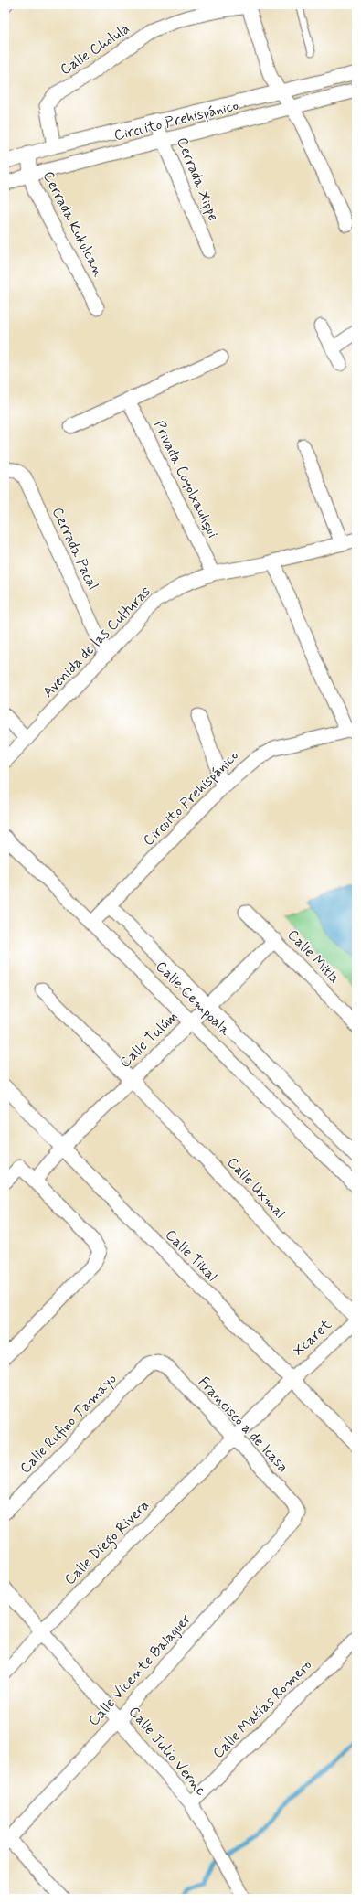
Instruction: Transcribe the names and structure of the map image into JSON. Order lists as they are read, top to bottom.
{
  "streets": {
    "street": [
      "Calle Cholula",
      "Circuito Prehispánico",
      "Cerrada Xippe",
      "Cerrada Kukulcan",
      "Privada Coyolxauhqui",
      "Cerrada Pacal",
      "Avenida de las Culturas",
      "Calle Mitla",
      "Calle Cempoala",
      "Calle Tulúm",
      "Calle Uxmal",
      "Calle Tikal",
      "Xcaret",
      "Calle Rufino Tamayo",
      "Francisco a de Icasa",
      "Calle Diego Rivera",
      "Calle Vicente Balaguer",
      "Calle Matías Romero",
      "Calle Julio Verne"
    ]
  },
  "crossings": [
    ["Calle Cholula", "Circuito Prehispánico"],
    ["Circuito Prehispánico", "Cerrada Xippe"],
    ["Circuito Prehispánico", "Cerrada Kukulcan"],
    ["Circuito Prehispánico", "Calle Cempoala"],
    ["Privada Coyolxauhqui", "Avenida de las Culturas"],
    ["Cerrada Pacal", "Avenida de las Culturas"],
    ["Calle Mitla", "Calle Tulúm"],
    ["Calle Cempoala", "Calle Tulúm"],
    ["Calle Tulúm", "Calle Uxmal"],
    ["Calle Tulúm", "Calle Tikal"],
    ["Calle Uxmal", "Xcaret"],
    ["Calle Tikal", "Xcaret"],
    ["Xcaret", "Francisco a de Icasa"],
    ["Xcaret", "Calle Diego Rivera"],
    ["Calle Rufino Tamayo", "Francisco a de Icasa"],
    ["Francisco a de Icasa", "Calle Diego Rivera"],
    ["Francisco a de Icasa", "Calle Vicente Balaguer"],
    ["Calle Diego Rivera", "Calle Julio Verne"],
    ["Calle Vicente Balaguer", "Calle Julio Verne"],
    ["Calle Matías Romero", "Calle Julio Verne"]
  ]
}
